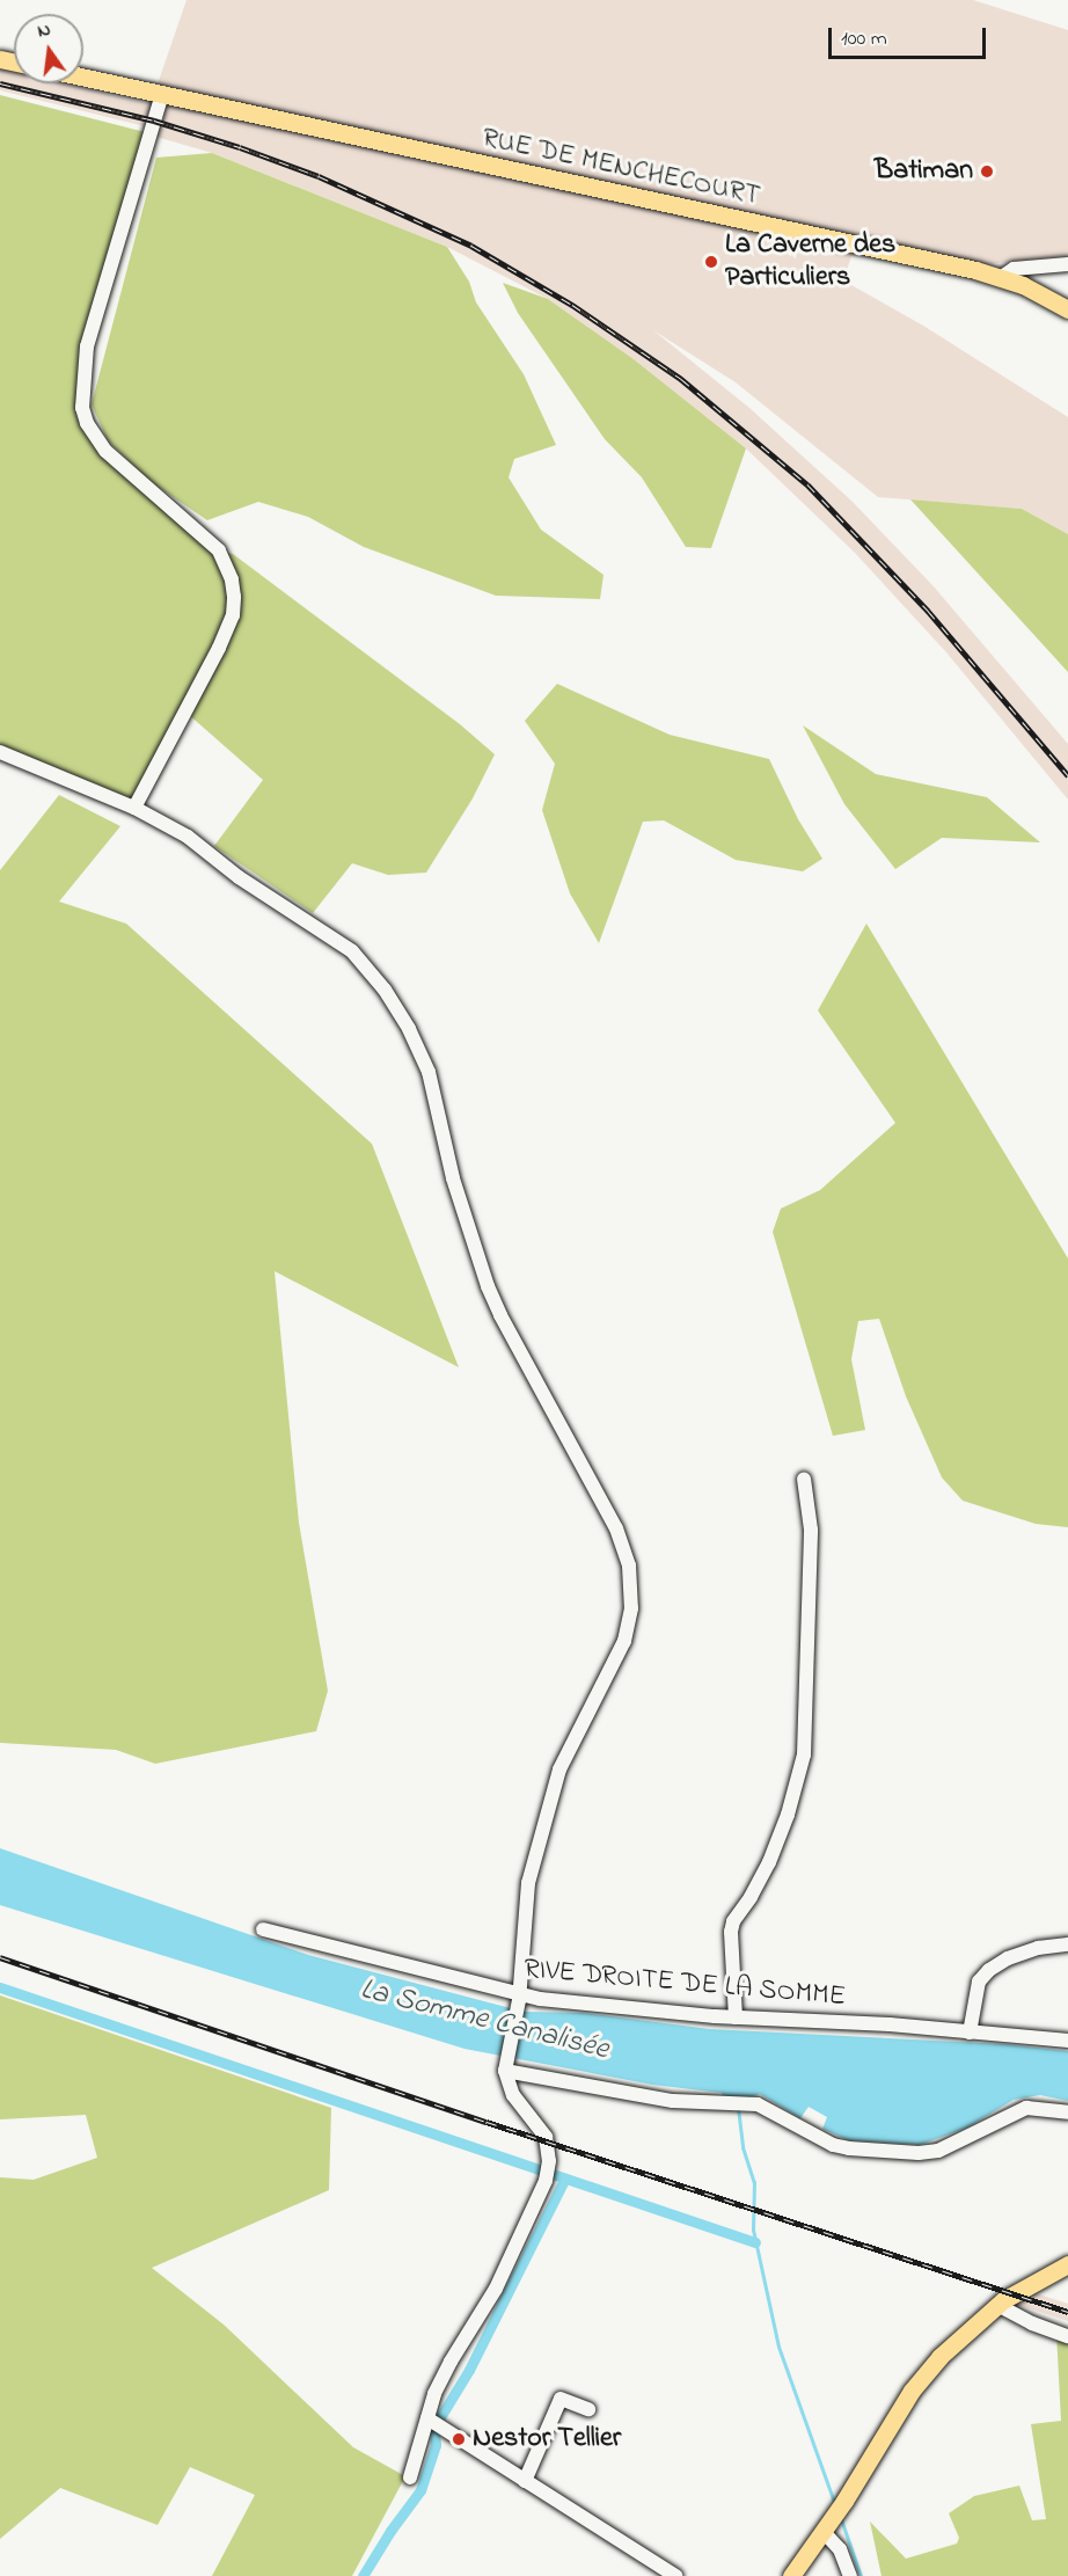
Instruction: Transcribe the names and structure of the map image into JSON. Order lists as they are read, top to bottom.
{
  "streets": {
    "main road": ["RUE DE MENCHECOURT"],
    "street": ["RIVE DROITE DE LA SOMME"]
  },
  "water": ["La Somme Canalisée"],
  "places": ["Batiman", "La Caverne des Particuliers", "Nestor Tellier"],
  "scale_bar": "100 m",
  "north": "top"
}
